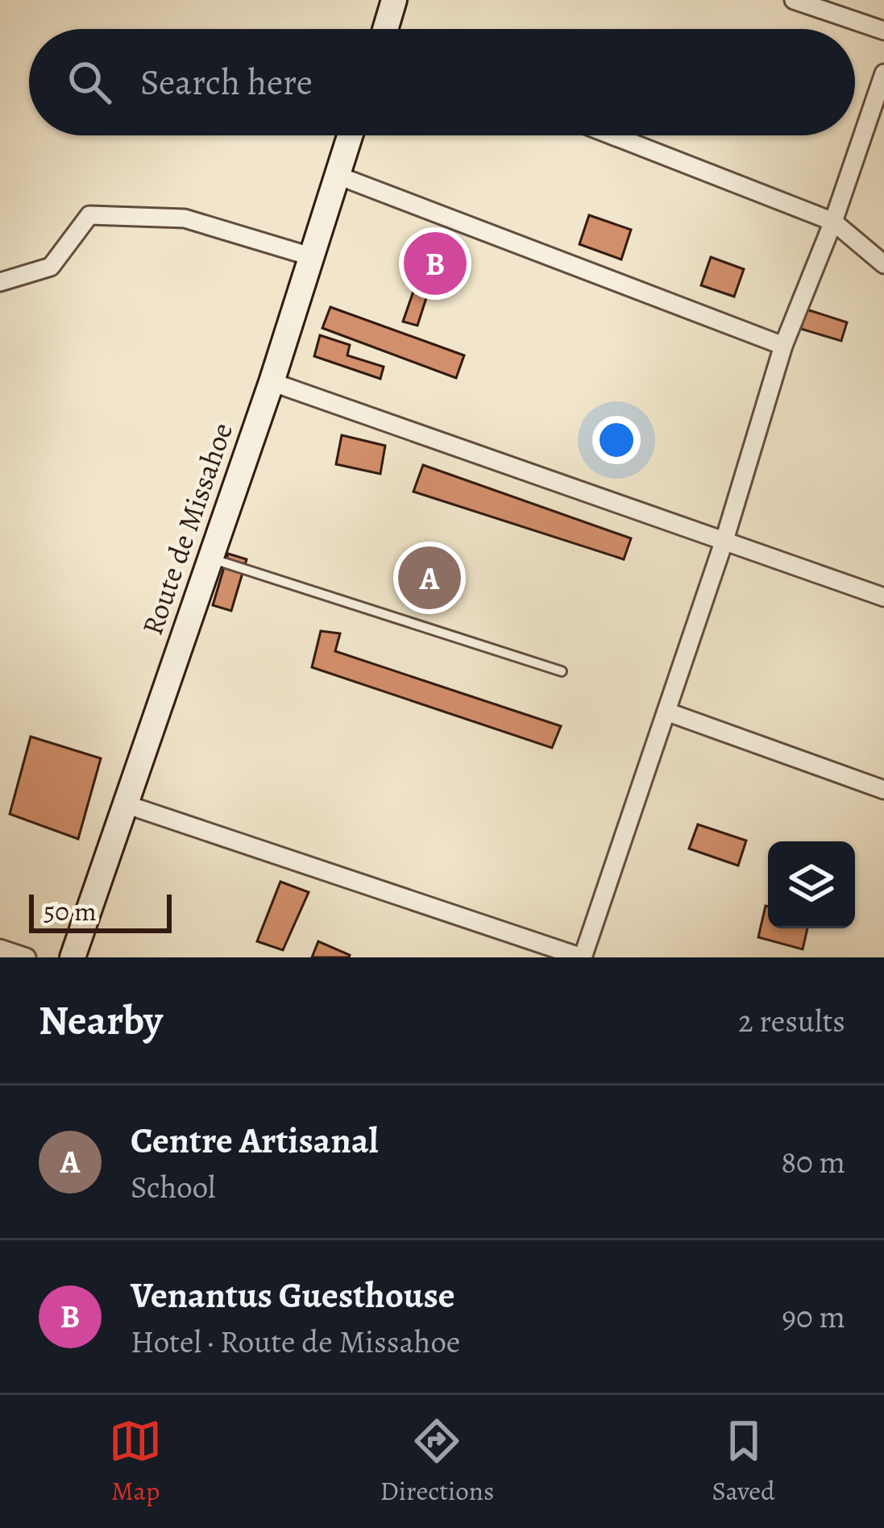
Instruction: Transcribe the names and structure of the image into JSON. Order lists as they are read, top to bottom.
{
  "streets": {
    "main road": ["Route de Missahoe"]
  },
  "scale_bar": "50 m",
  "page": {
    "search": "Search here",
    "pins": ["B", "A"],
    "scale": "50 m",
    "heading": ["Nearby", "2 results"],
    "list": [
      {
        "mark": "A",
        "name": "Centre Artisanal",
        "note": "School",
        "value": "80 m"
      },
      {
        "mark": "B",
        "name": "Venantus Guesthouse",
        "note": "Hotel · Route de Missahoe",
        "value": "90 m"
      }
    ],
    "nav": ["Map", "Directions", "Saved"]
  }
}
